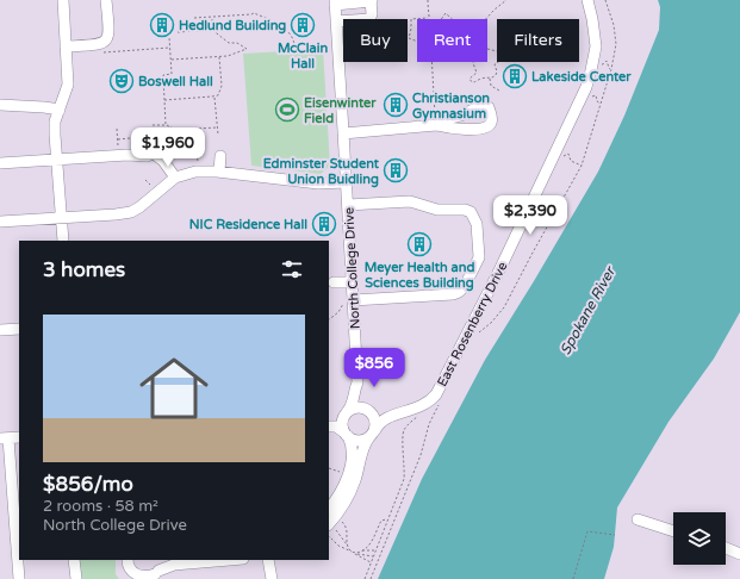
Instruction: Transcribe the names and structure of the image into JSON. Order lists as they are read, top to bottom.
{
  "streets": {
    "street": ["North College Drive", "East Rosenberry Drive"]
  },
  "crossings": [
    ["North College Drive", "East Rosenberry Drive"]
  ],
  "water": ["Spokane River"],
  "places": {
    "building": [
      "Hedlund Building",
      "McClain Hall",
      "Lakeside Center",
      "Christianson Gymnasium",
      "Edminster Student Union Buidling",
      "NIC Residence Hall",
      "Meyer Health and Sciences Building"
    ],
    "theatre": ["Boswell Hall"],
    "sports": ["Eisenwinter Field"]
  },
  "page": {
    "chip": ["Buy", "Rent", "Filters"],
    "price": ["$1,960", "$2,390", "$856"],
    "heading": "3 homes",
    "list": [
      {
        "name": "$856/mo",
        "note": "2 rooms · 58 m² · North College Drive"
      }
    ]
  }
}
